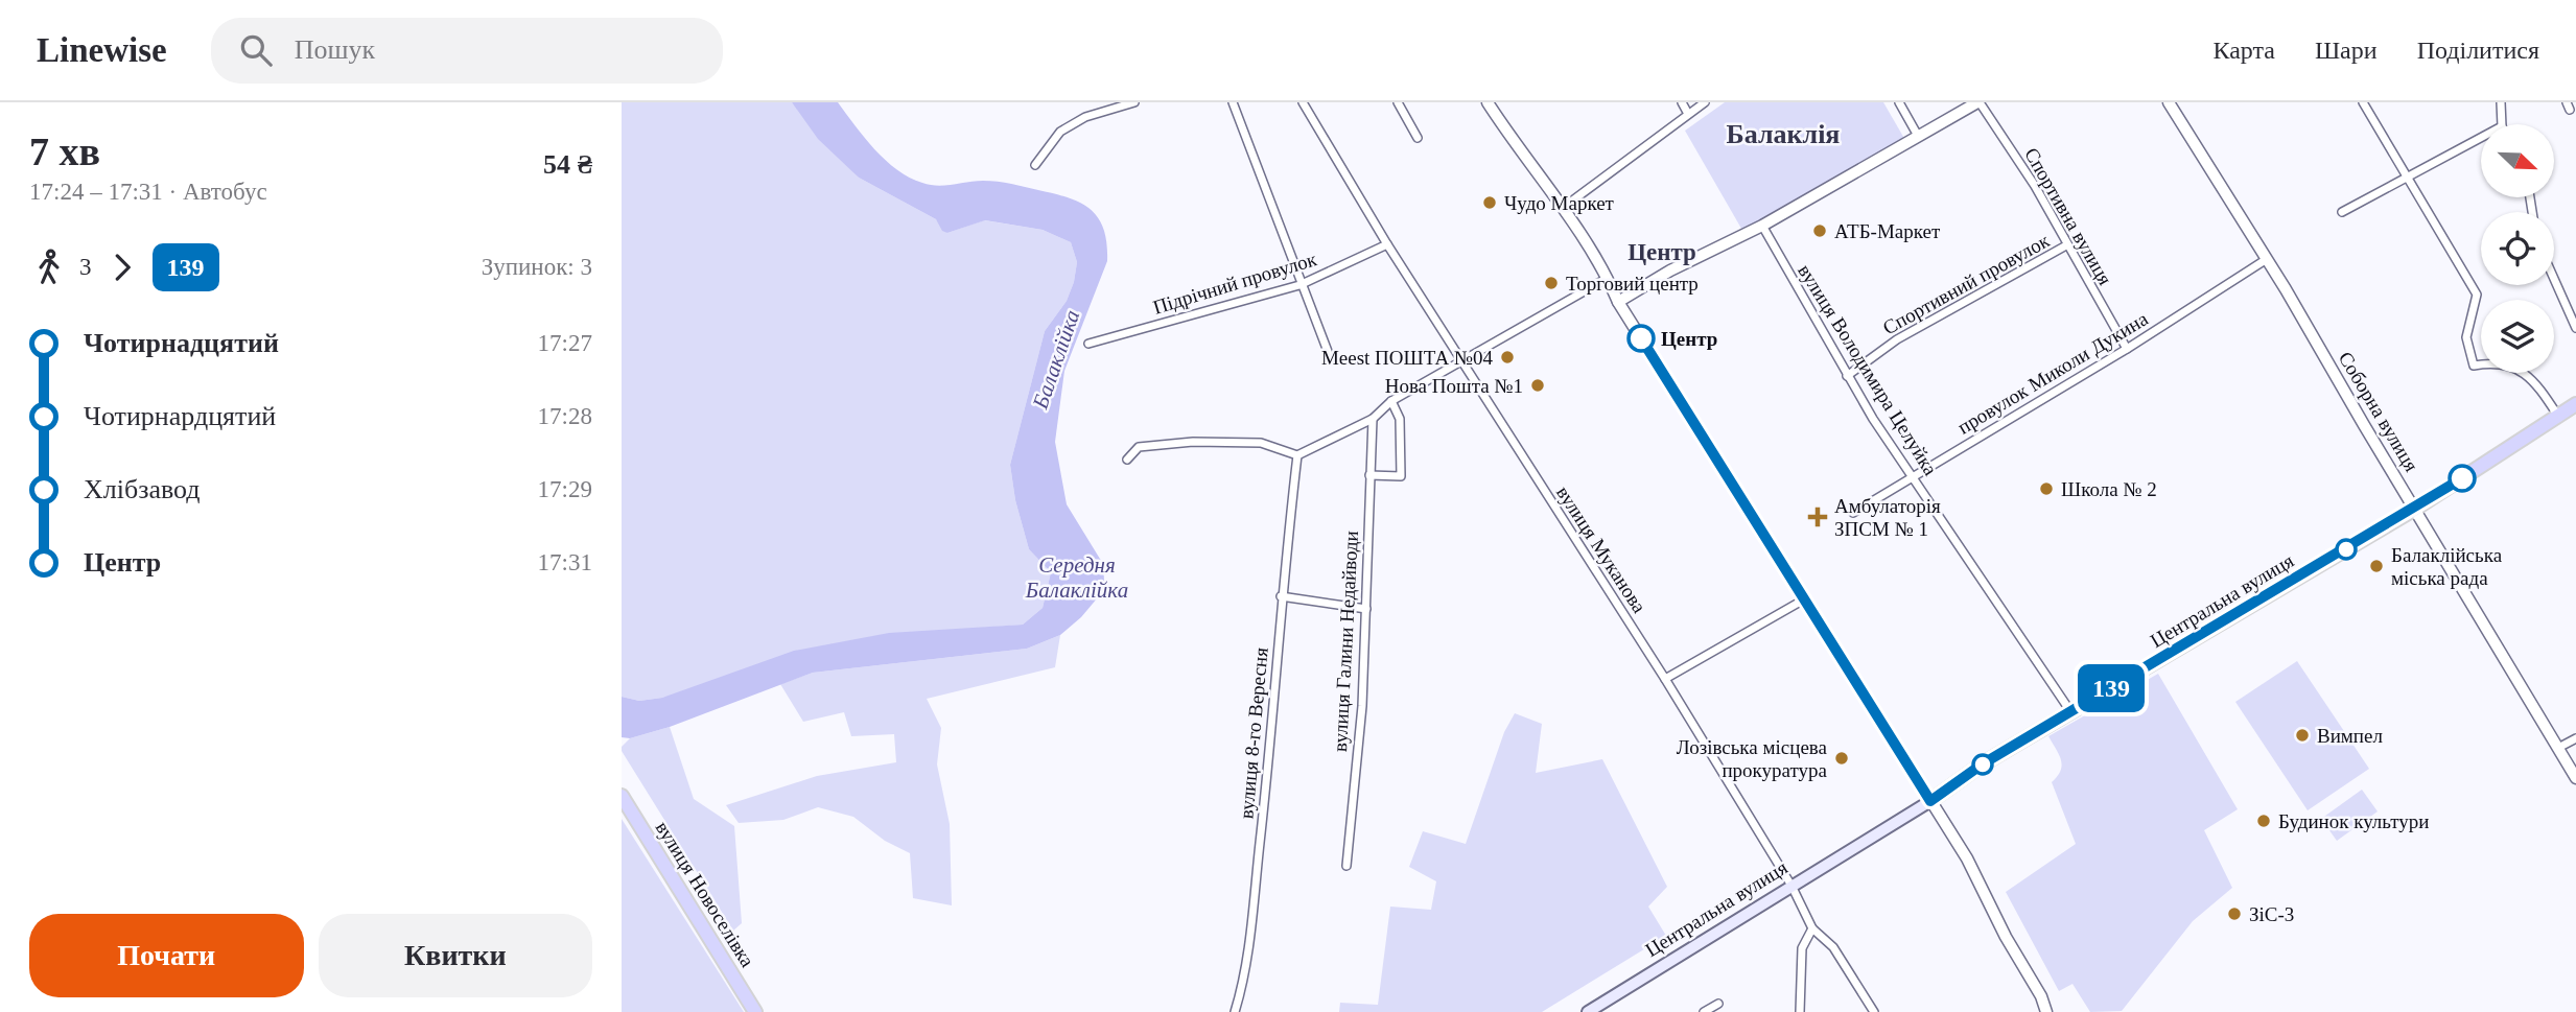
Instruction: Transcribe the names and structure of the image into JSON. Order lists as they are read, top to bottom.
{
  "streets": {
    "main road": ["Центральна вулиця", "вулиця Новоселівка"],
    "street": [
      "Спортивна вулиця",
      "Підрічний провулок",
      "Спортивний провулок",
      "вулиця Володимира Целуйка",
      "провулок Миколи Дукина",
      "Соборна вулиця",
      "вулиця Муканова",
      "вулиця Галини Недайводи",
      "вулиця 8-го Вересня"
    ]
  },
  "crossings": [
    ["Спортивна вулиця", "Спортивний провулок"],
    ["Спортивна вулиця", "провулок Миколи Дукина"],
    ["Підрічний провулок", "вулиця Муканова"],
    ["Спортивний провулок", "вулиця Володимира Целуйка"],
    ["вулиця Володимира Целуйка", "провулок Миколи Дукина"],
    ["вулиця Володимира Целуйка", "Центральна вулиця"],
    ["провулок Миколи Дукина", "Соборна вулиця"],
    ["Соборна вулиця", "Центральна вулиця"],
    ["вулиця Муканова", "Центральна вулиця"]
  ],
  "districts": ["Балаклія", "Центр"],
  "water": ["Балаклійка", "Середня Балаклійка"],
  "places": {
    "other": [
      "Чудо Маркет",
      "АТБ-Маркет",
      "Торговий центр",
      "Центр",
      "Meest ПОШТА №04",
      "Нова Пошта №1",
      "Школа № 2",
      "Балаклійська міська рада",
      "Вимпел",
      "Лозівська місцева прокуратура",
      "Будинок культури",
      "ЗіС-3"
    ],
    "health": ["Амбулаторія ЗПСМ № 1"]
  },
  "lines": ["bus line 139"],
  "north": "bottom right",
  "page": {
    "header": "Linewise",
    "search": "Пошук",
    "nav": ["Карта", "Шари", "Поділитися"],
    "heading": ["7 хв", "17:24 – 17:31 · Автобус", "54 ₴"],
    "on_map": "139",
    "legs": ["3", "139", "Зупинок: 3"],
    "list": [
      {
        "name": "Чотирнадцятий",
        "value": "17:27"
      },
      {
        "name": "Чотирнардцятий",
        "value": "17:28"
      },
      {
        "name": "Хлібзавод",
        "value": "17:29"
      },
      {
        "name": "Центр",
        "value": "17:31"
      }
    ],
    "buttons": ["Почати", "Квитки"]
  }
}
